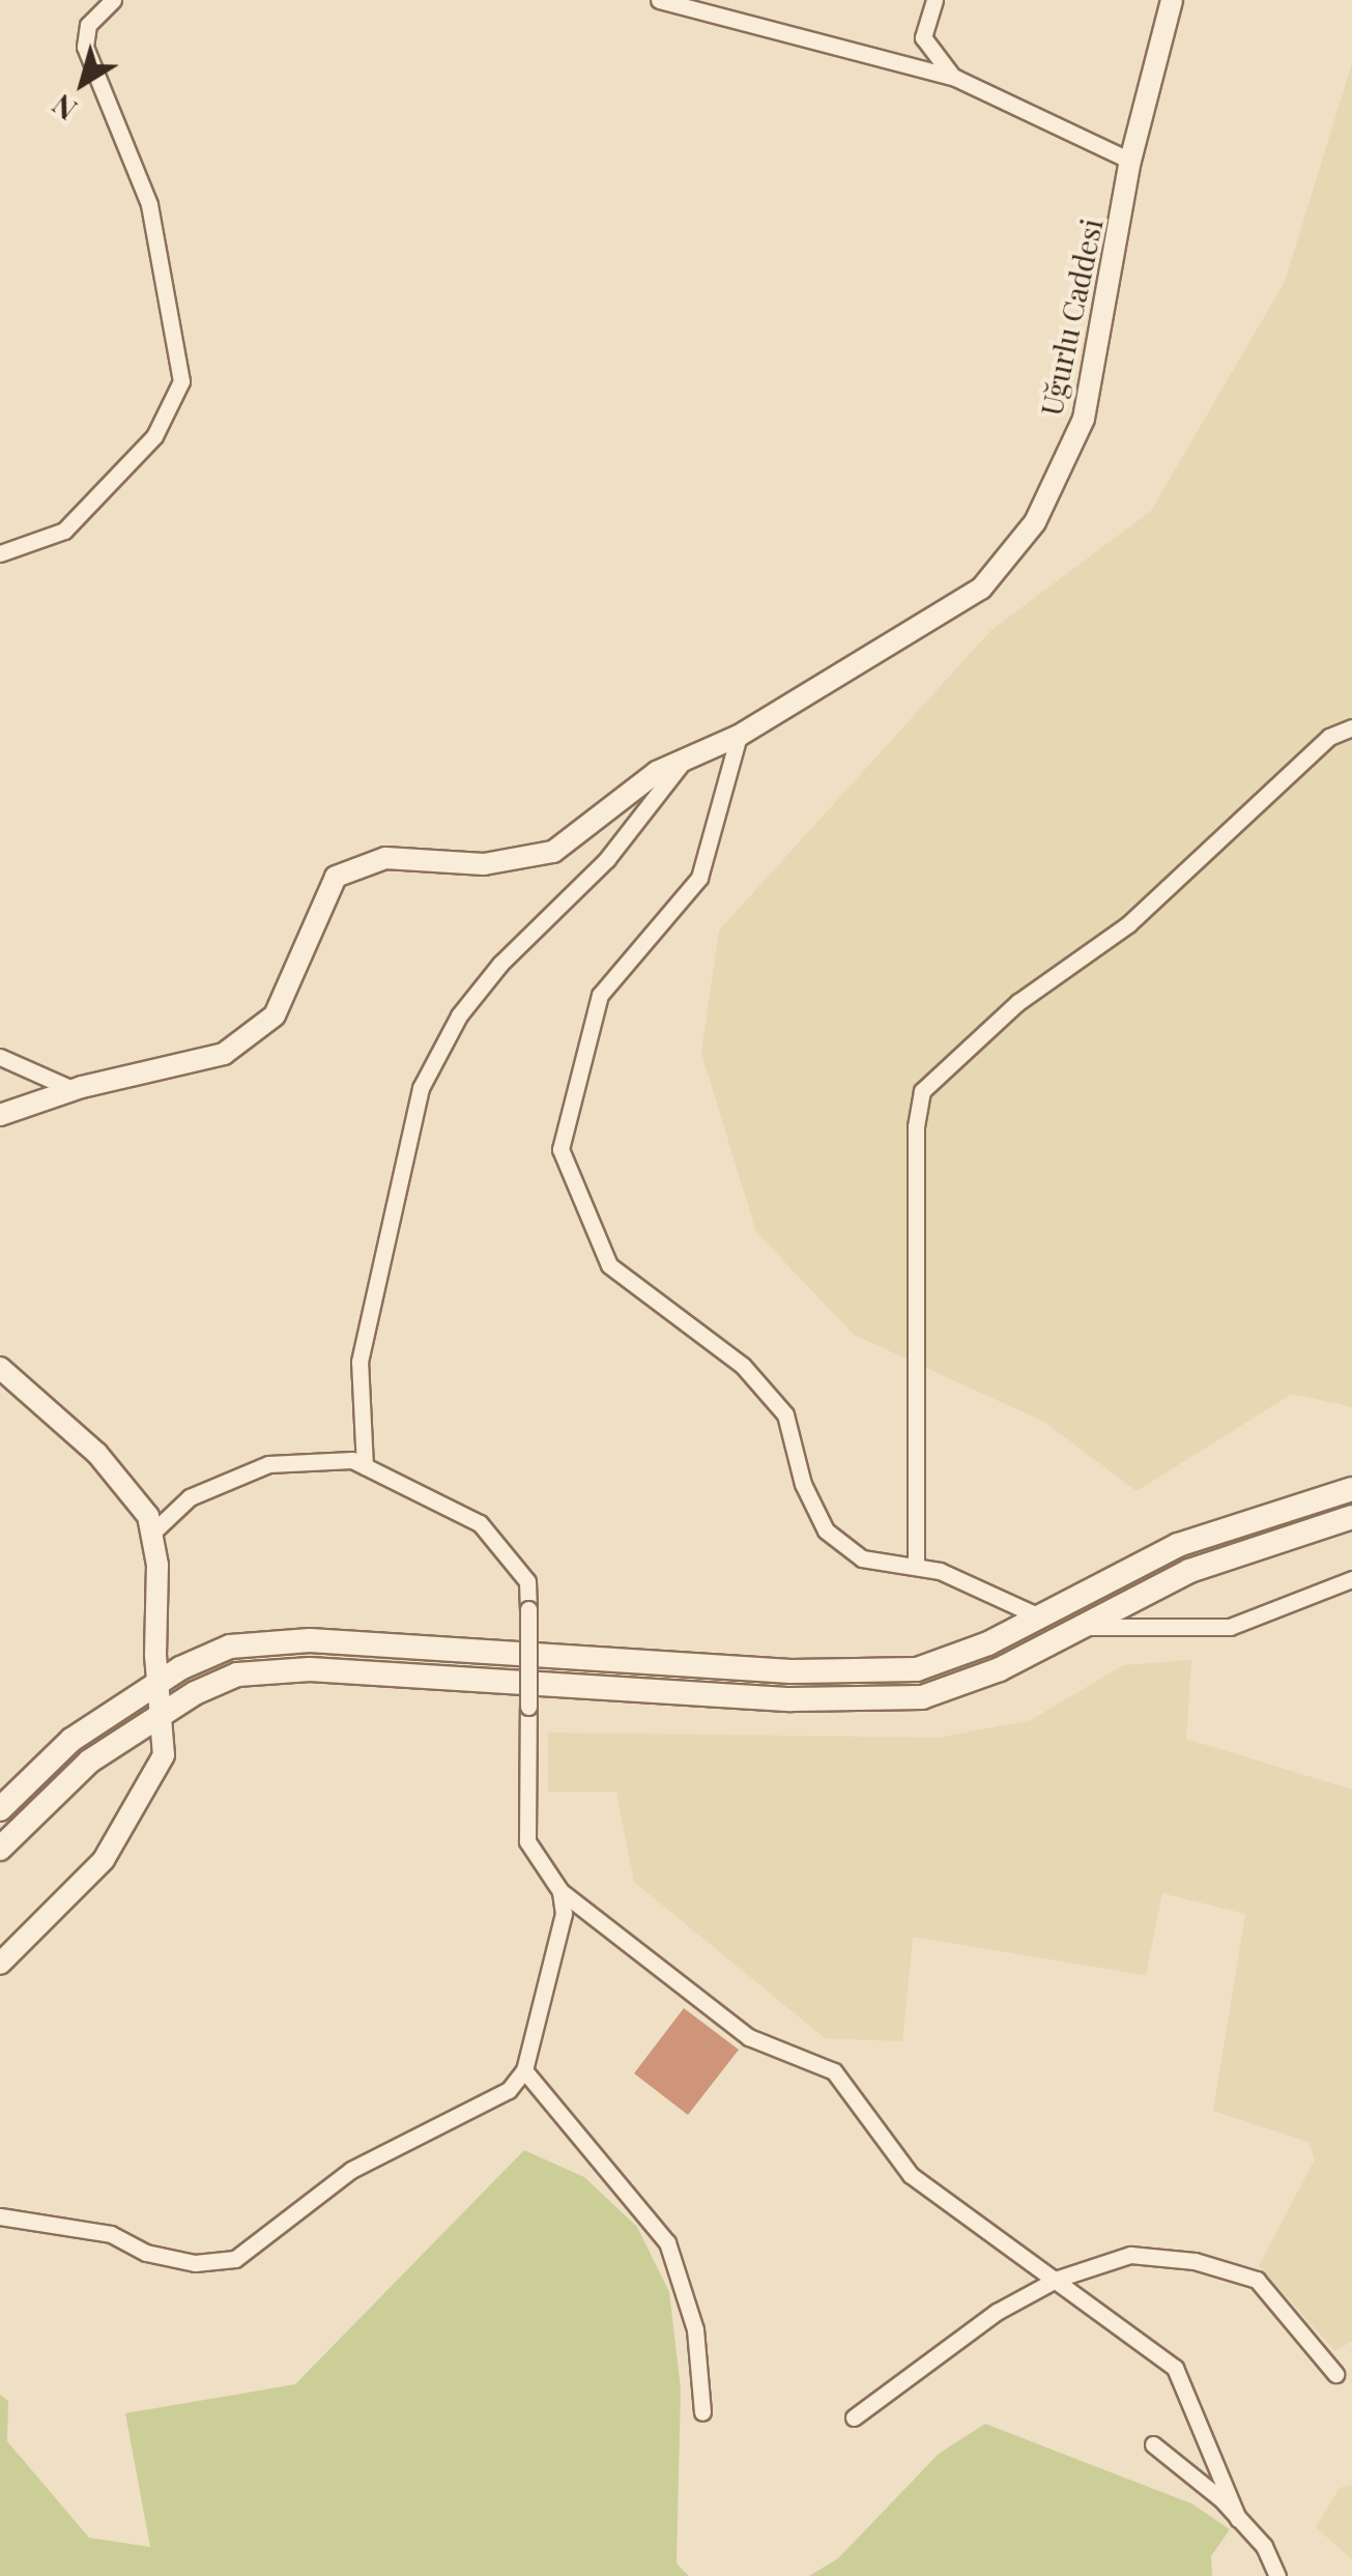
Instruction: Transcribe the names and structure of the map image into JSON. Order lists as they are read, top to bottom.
{
  "streets": {
    "street": ["Uğurlu Caddesi"]
  },
  "north": "bottom left"
}
